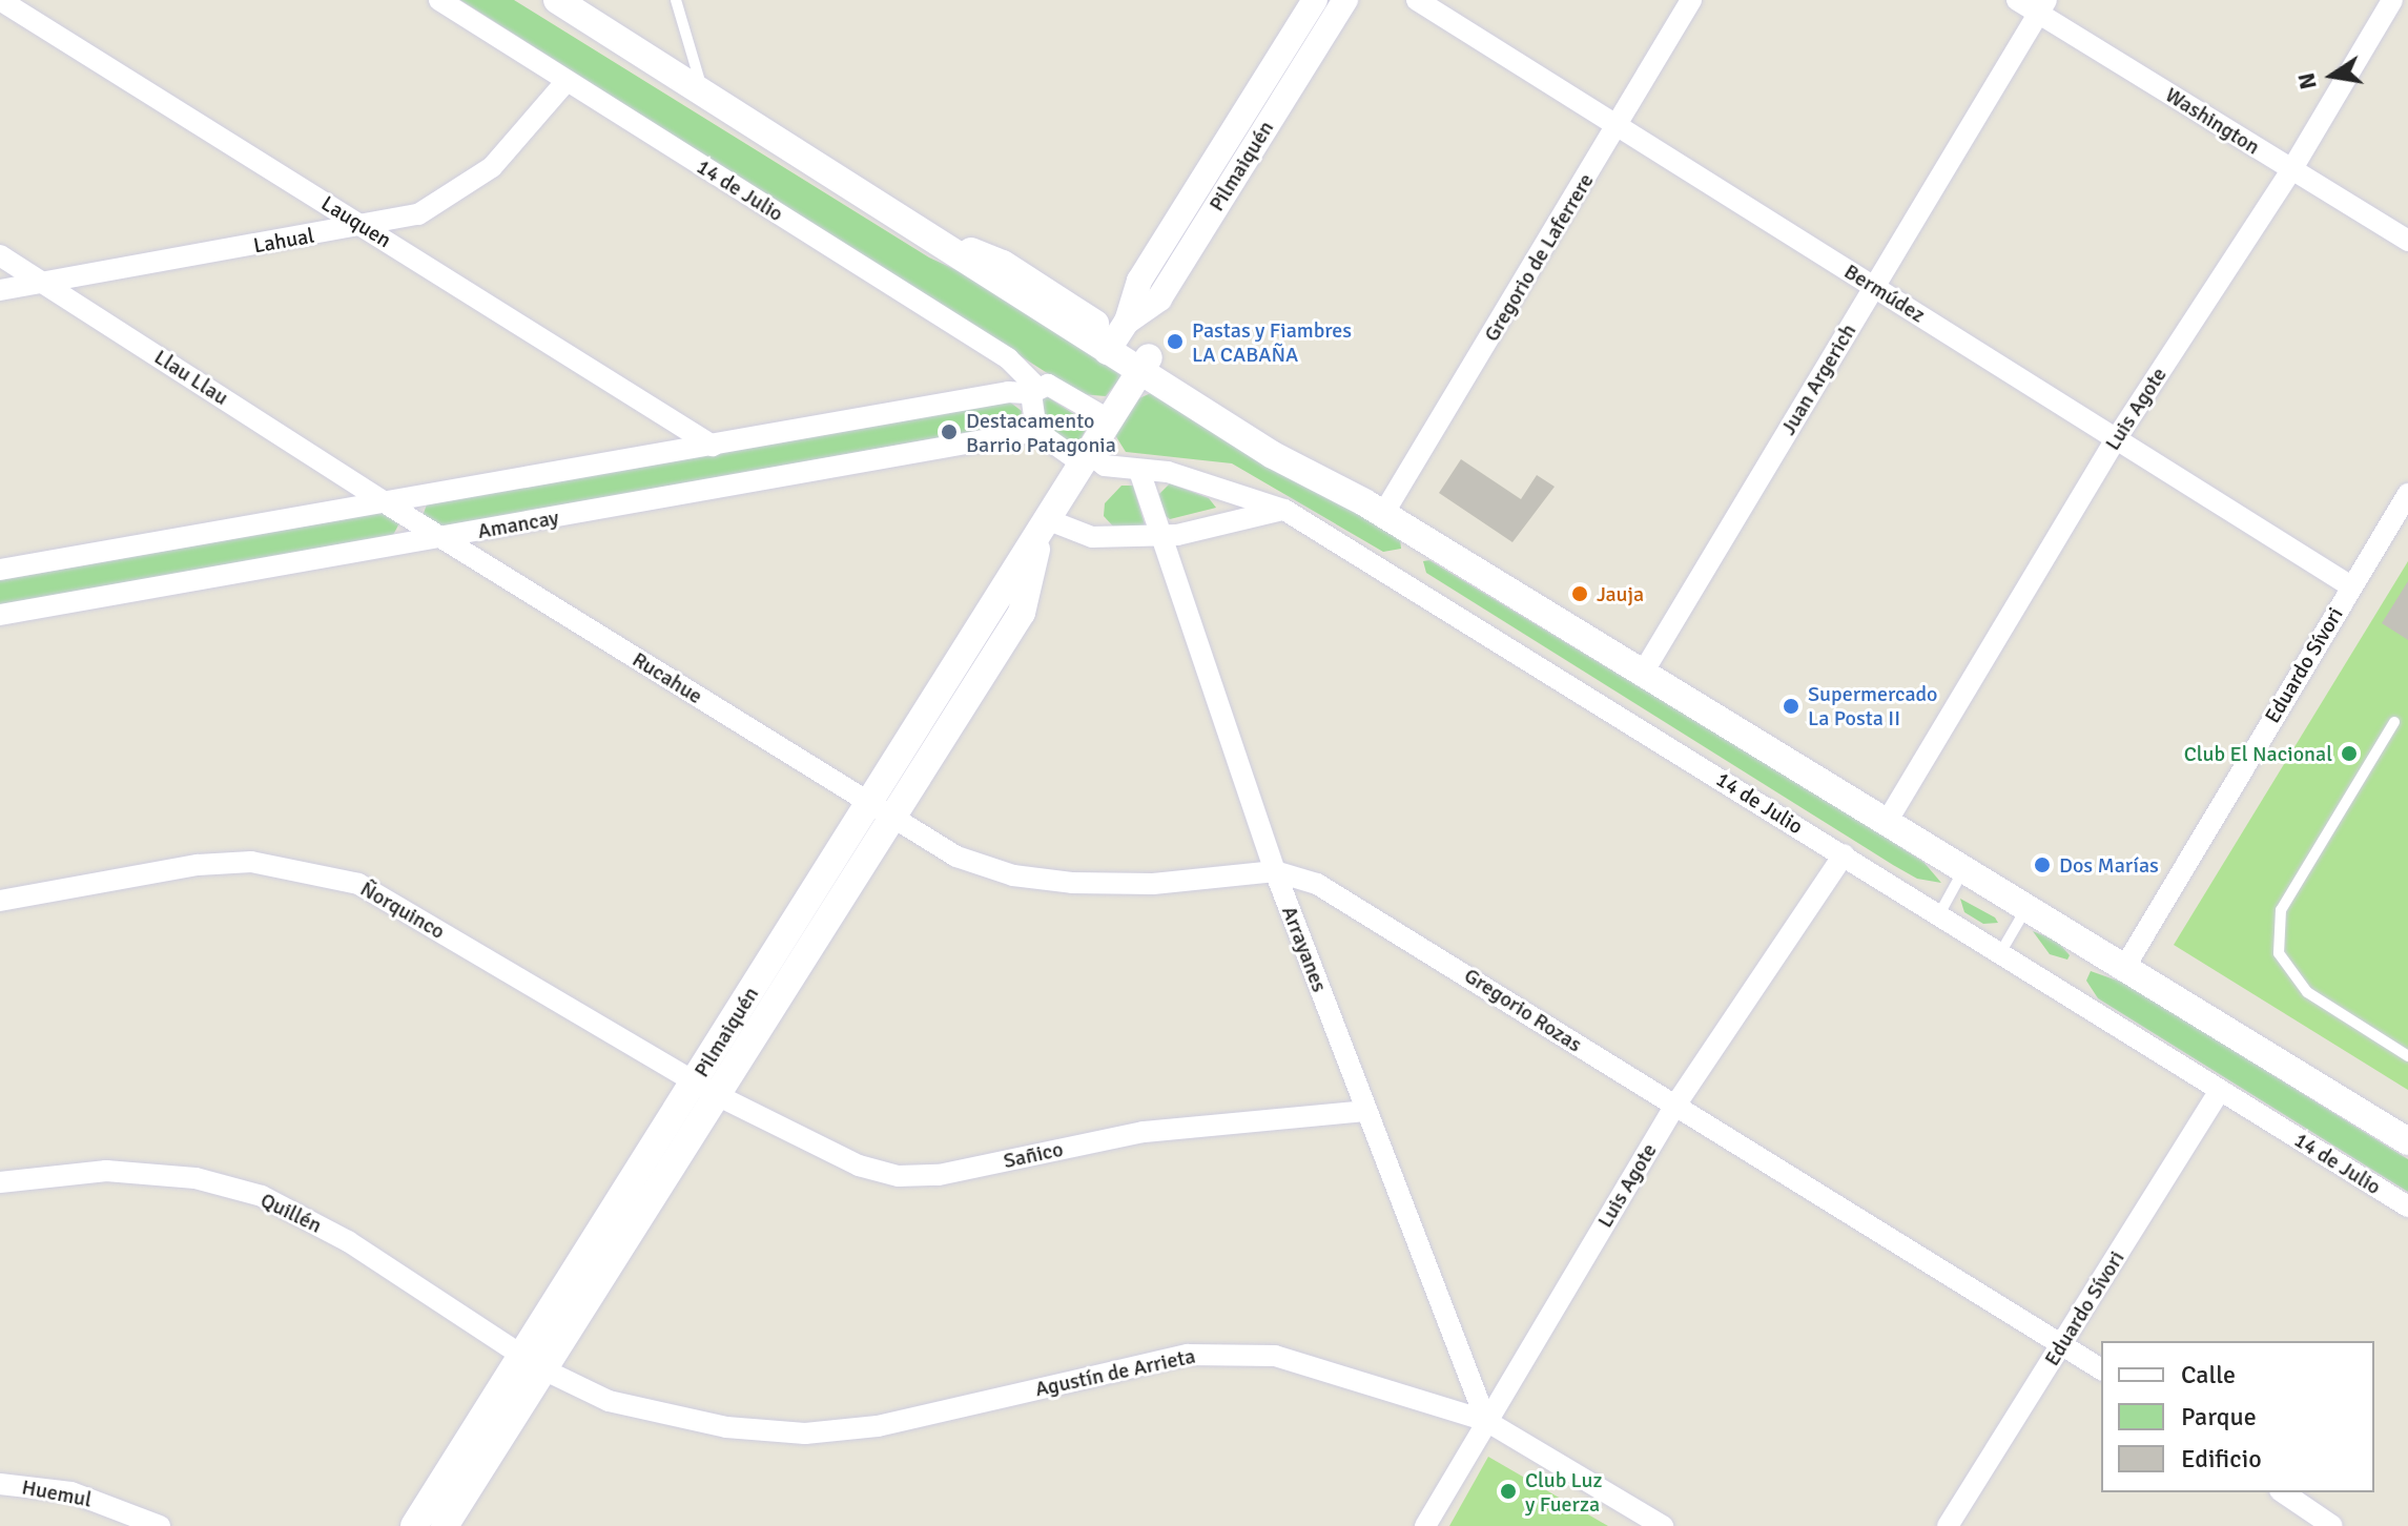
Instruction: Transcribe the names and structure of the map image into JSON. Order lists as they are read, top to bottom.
{
  "streets": {
    "main road": ["Pilmaiquén"],
    "street": [
      "Washington",
      "14 de Julio",
      "Lauquen",
      "Lahual",
      "Gregorio de Laferrere",
      "Bermúdez",
      "Llau Llau",
      "Juan Argerich",
      "Luis Agote",
      "Amancay",
      "Eduardo Sívori",
      "Rucahue",
      "Ñorquinco",
      "Arrayanes",
      "Gregorio Rozas",
      "Sañico",
      "Quillén",
      "Agustín de Arrieta",
      "Huemul"
    ]
  },
  "crossings": [
    ["Washington", "Juan Argerich"],
    ["Washington", "Luis Agote"],
    ["Pilmaiquén", "14 de Julio"],
    ["Pilmaiquén", "Rucahue"],
    ["Pilmaiquén", "Ñorquinco"],
    ["Pilmaiquén", "Gregorio Rozas"],
    ["Pilmaiquén", "Sañico"],
    ["Pilmaiquén", "Quillén"],
    ["Pilmaiquén", "Agustín de Arrieta"],
    ["14 de Julio", "Lahual"],
    ["14 de Julio", "Luis Agote"],
    ["14 de Julio", "Amancay"],
    ["14 de Julio", "Eduardo Sívori"],
    ["14 de Julio", "Arrayanes"],
    ["Lauquen", "Lahual"],
    ["Lahual", "Llau Llau"],
    ["Gregorio de Laferrere", "Bermúdez"],
    ["Bermúdez", "Juan Argerich"],
    ["Bermúdez", "Luis Agote"],
    ["Bermúdez", "Eduardo Sívori"],
    ["Llau Llau", "Amancay"],
    ["Llau Llau", "Rucahue"],
    ["Luis Agote", "Arrayanes"],
    ["Luis Agote", "Gregorio Rozas"],
    ["Luis Agote", "Agustín de Arrieta"],
    ["Amancay", "Rucahue"],
    ["Eduardo Sívori", "Gregorio Rozas"],
    ["Rucahue", "Gregorio Rozas"],
    ["Ñorquinco", "Sañico"],
    ["Arrayanes", "Gregorio Rozas"],
    ["Arrayanes", "Sañico"],
    ["Arrayanes", "Agustín de Arrieta"],
    ["Quillén", "Agustín de Arrieta"]
  ],
  "places": [
    "Pastas y Fiambres LA CABAÑA",
    "Destacamento Barrio Patagonia",
    "Jauja",
    "Supermercado La Posta II",
    "Club El Nacional",
    "Dos Marías",
    "Club Luz y Fuerza"
  ],
  "legend": ["Calle", "Parque", "Edificio"],
  "north": "left"
}
